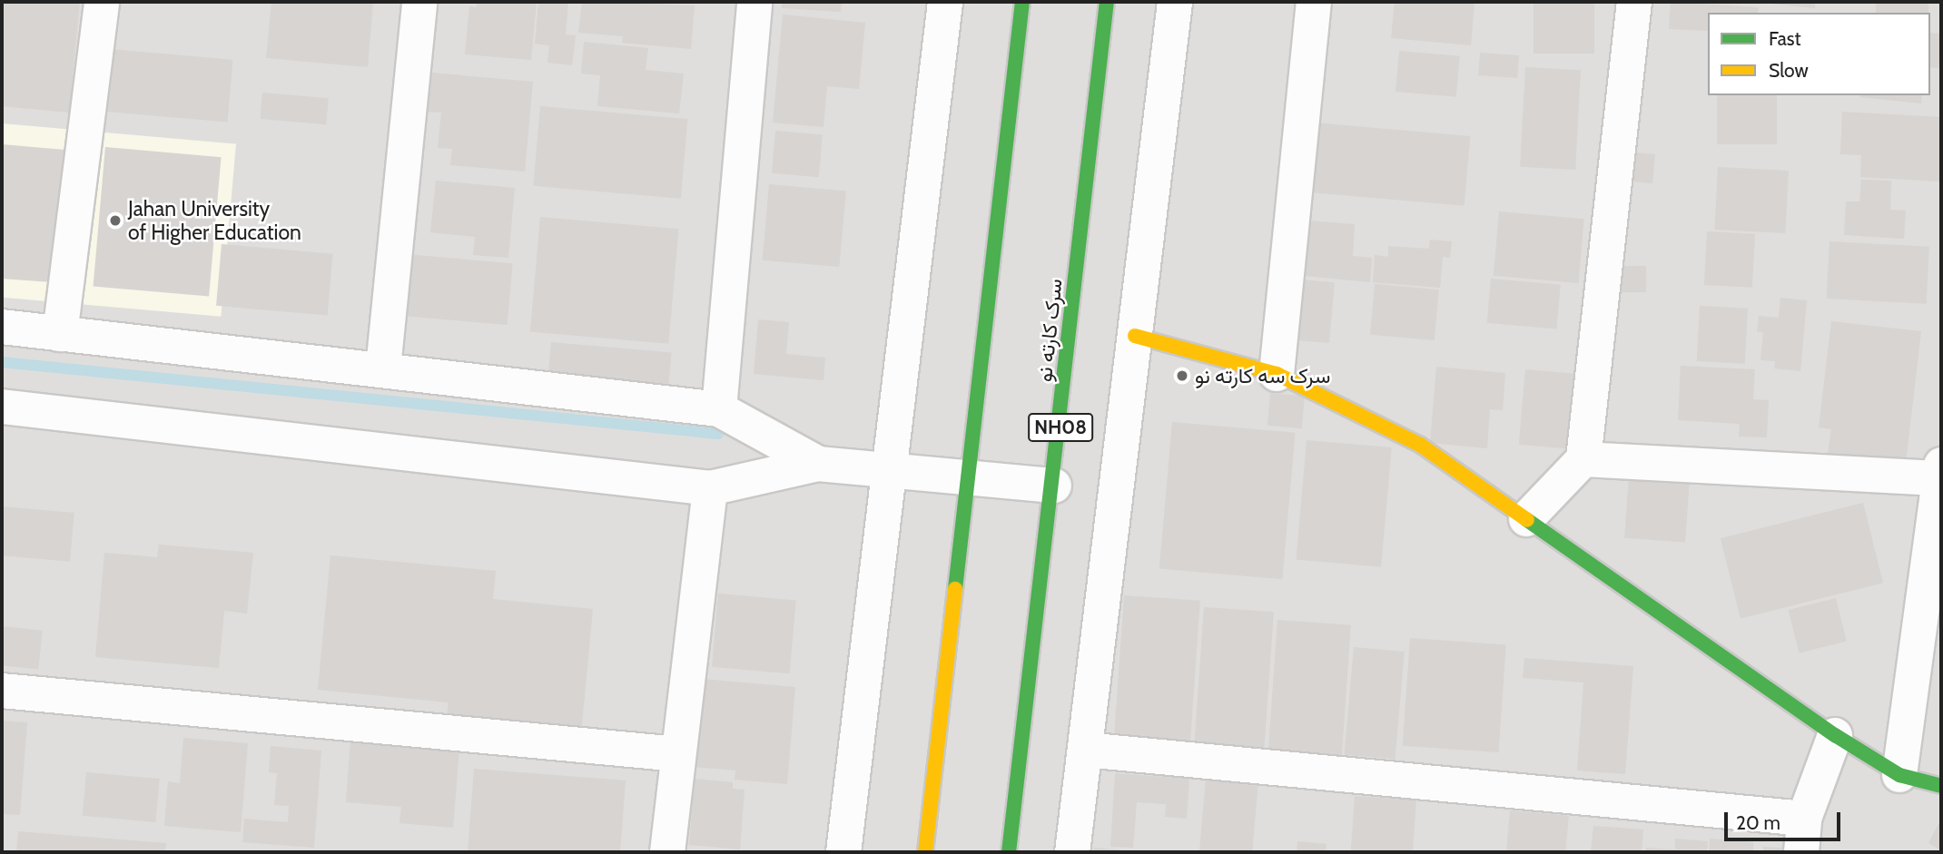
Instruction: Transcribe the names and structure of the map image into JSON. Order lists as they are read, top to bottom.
{
  "streets": {
    "main road": ["سرک کارته نو", "NH08"]
  },
  "places": ["Jahan University of Higher Education", "سرک سه کارته نو"],
  "legend": ["Fast", "Slow"],
  "scale_bar": "20 m"
}
